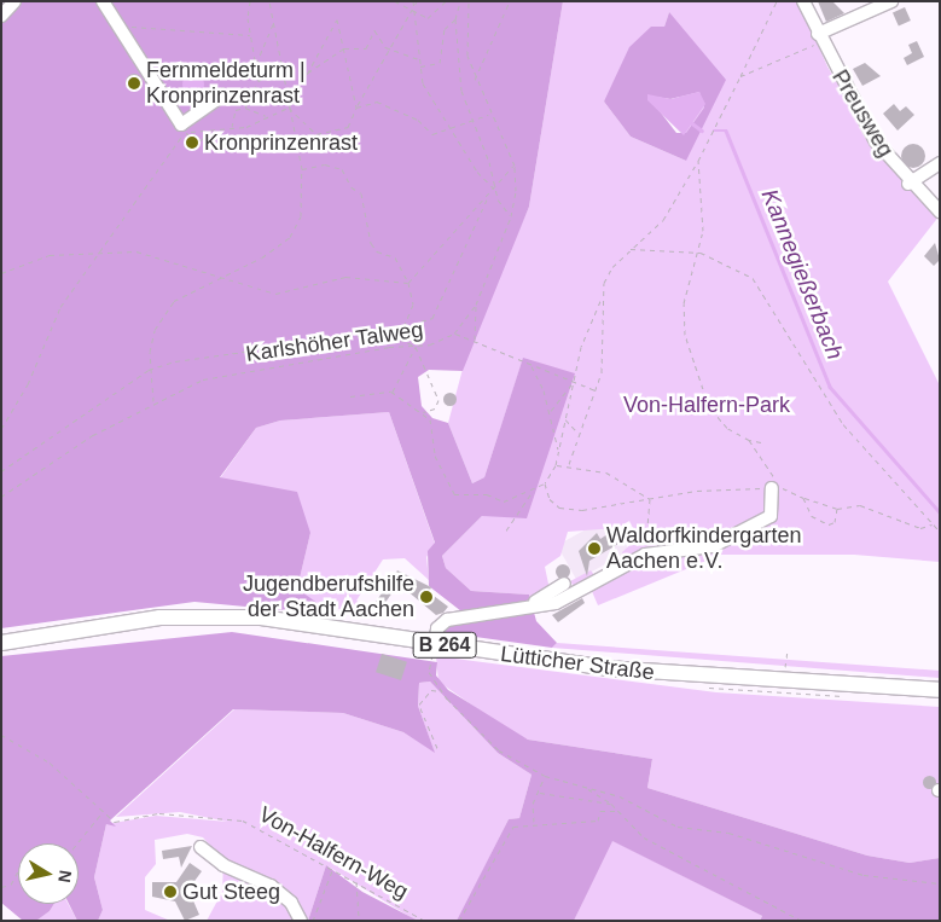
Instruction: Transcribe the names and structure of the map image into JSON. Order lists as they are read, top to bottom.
{
  "streets": {
    "main road": ["B 264", "Lütticher Straße"],
    "street": ["Preusweg"],
    "path": ["Karlshöher Talweg", "Von-Halfern-Weg"]
  },
  "water": ["Kannegießerbach"],
  "parks": ["Von-Halfern-Park"],
  "places": [
    "Fernmeldeturm | Kronprinzenrast",
    "Kronprinzenrast",
    "Waldorfkindergarten Aachen e.V.",
    "Jugendberufshilfe der Stadt Aachen",
    "Gut Steeg"
  ],
  "north": "right"
}
